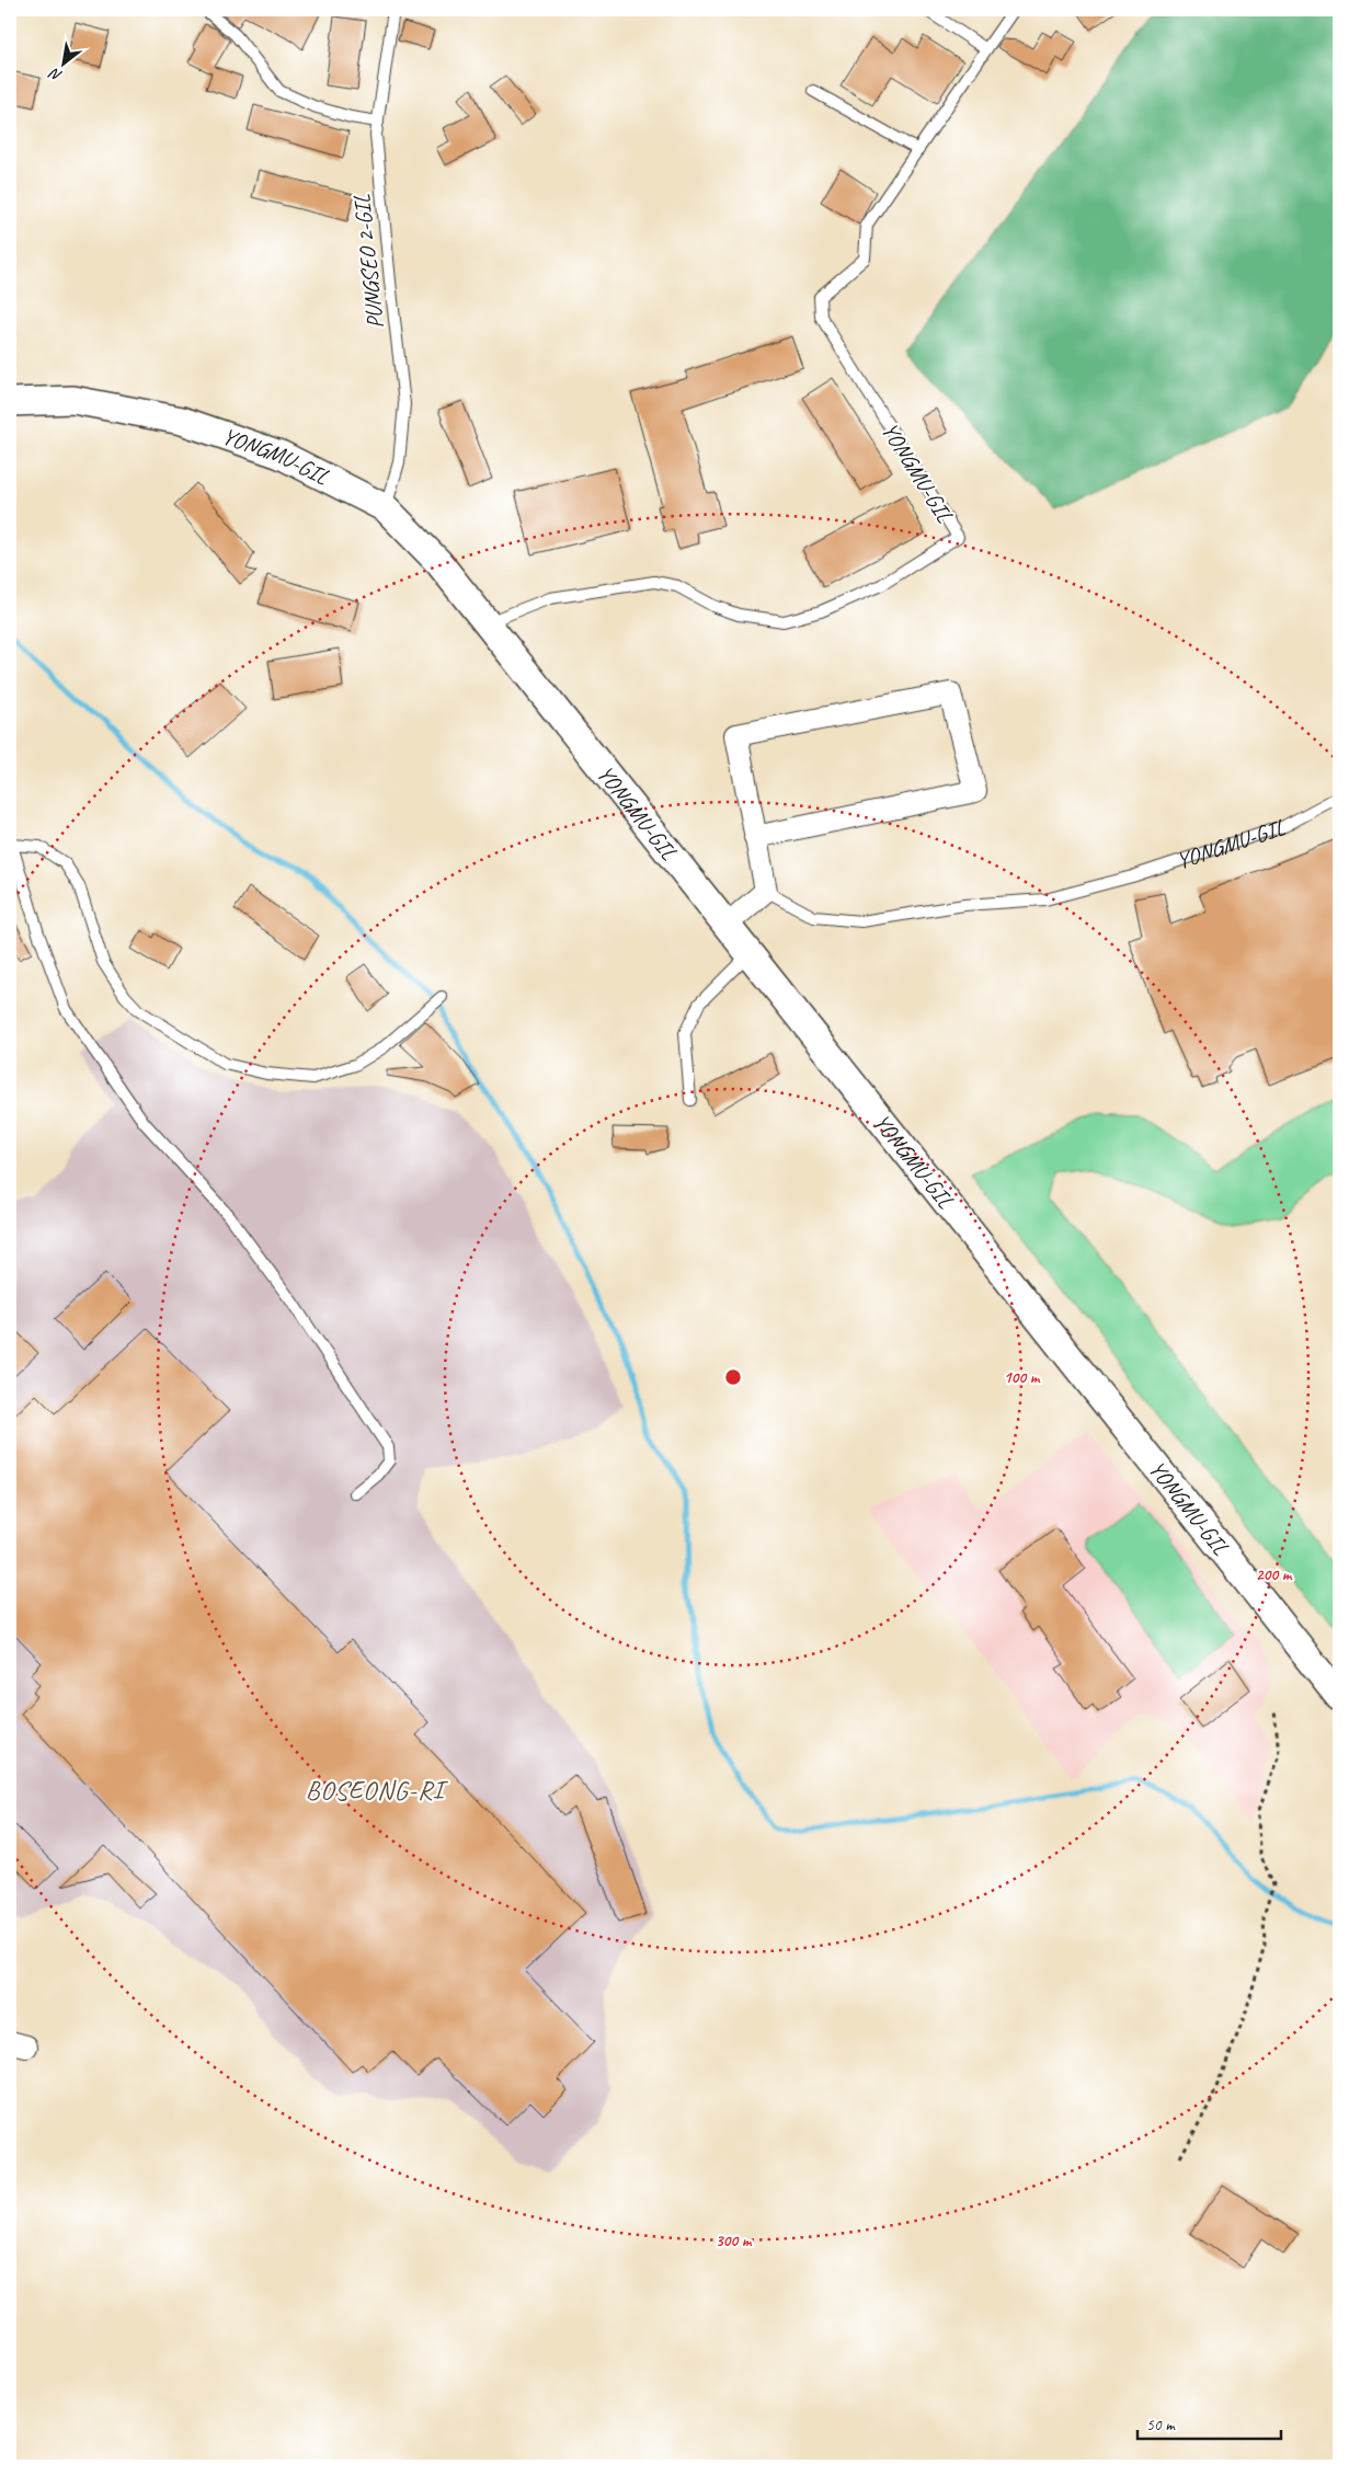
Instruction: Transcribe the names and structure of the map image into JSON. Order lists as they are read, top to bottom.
{
  "streets": {
    "street": ["YONGMU-GIL"],
    "lane": ["PUNGSEO 2-GIL"]
  },
  "crossings": [
    ["PUNGSEO 2-GIL", "YONGMU-GIL"]
  ],
  "districts": ["BOSEONG-RI"],
  "scale_bar": "50 m",
  "north": "bottom left",
  "rings": ["100 m", "200 m", "300 m"]
}
